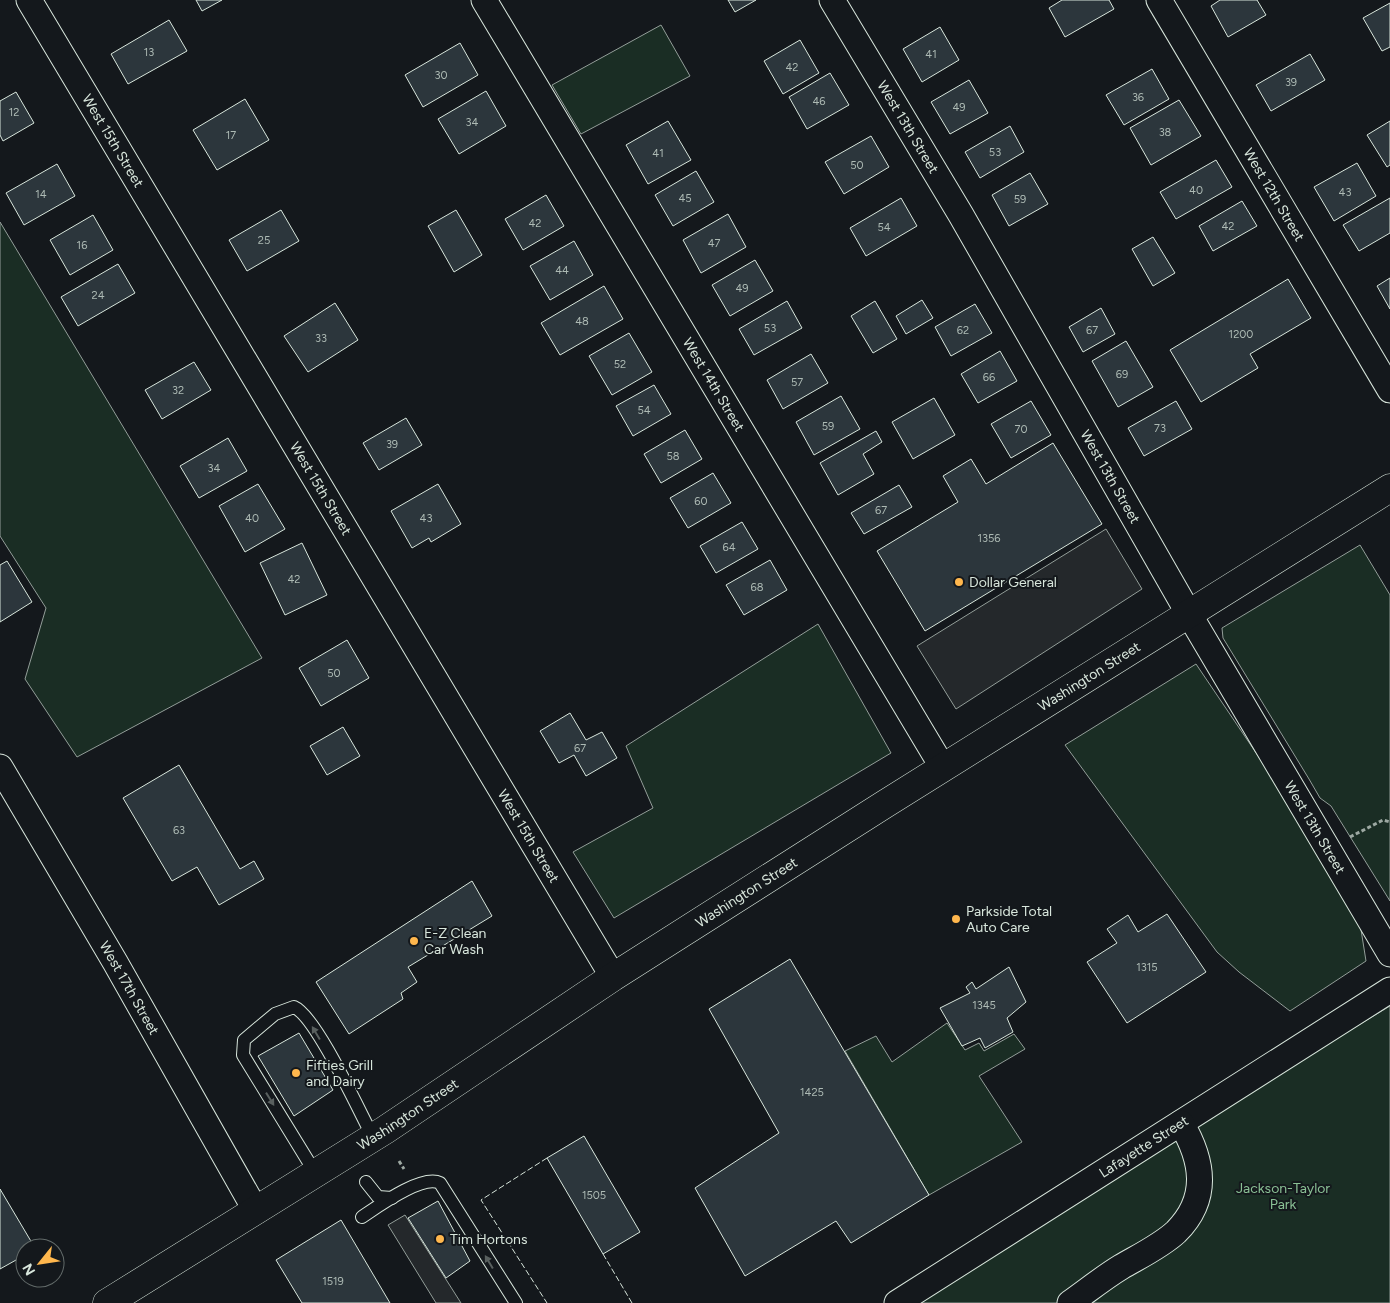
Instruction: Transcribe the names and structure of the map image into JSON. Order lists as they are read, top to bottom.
{
  "streets": {
    "main road": ["Washington Street"],
    "street": [
      "West 13th Street",
      "West 15th Street",
      "West 12th Street",
      "West 14th Street",
      "West 17th Street",
      "Lafayette Street"
    ]
  },
  "crossings": [
    ["West 13th Street", "Washington Street"],
    ["West 15th Street", "Washington Street"],
    ["West 14th Street", "Washington Street"],
    ["Washington Street", "West 17th Street"]
  ],
  "parks": ["Jackson-Taylor Park"],
  "places": [
    "Dollar General",
    "Parkside Total Auto Care",
    "E-Z Clean Car Wash",
    "Fifties Grill and Dairy",
    "Tim Hortons"
  ],
  "house_numbers": [
    "13",
    "41",
    "42",
    "30",
    "39",
    "36",
    "46",
    "49",
    "12",
    "34",
    "38",
    "17",
    "53",
    "41",
    "50",
    "40",
    "43",
    "14",
    "45",
    "59",
    "42",
    "42",
    "54",
    "25",
    "47",
    "16",
    "44",
    "49",
    "24",
    "48",
    "53",
    "62",
    "67",
    "1200",
    "33",
    "52",
    "69",
    "66",
    "57",
    "32",
    "54",
    "59",
    "73",
    "70",
    "39",
    "58",
    "34",
    "60",
    "67",
    "40",
    "43",
    "1356",
    "64",
    "42",
    "68",
    "50",
    "67",
    "63",
    "1315",
    "1345",
    "1425",
    "1505",
    "1519"
  ],
  "north": "bottom left"
}
